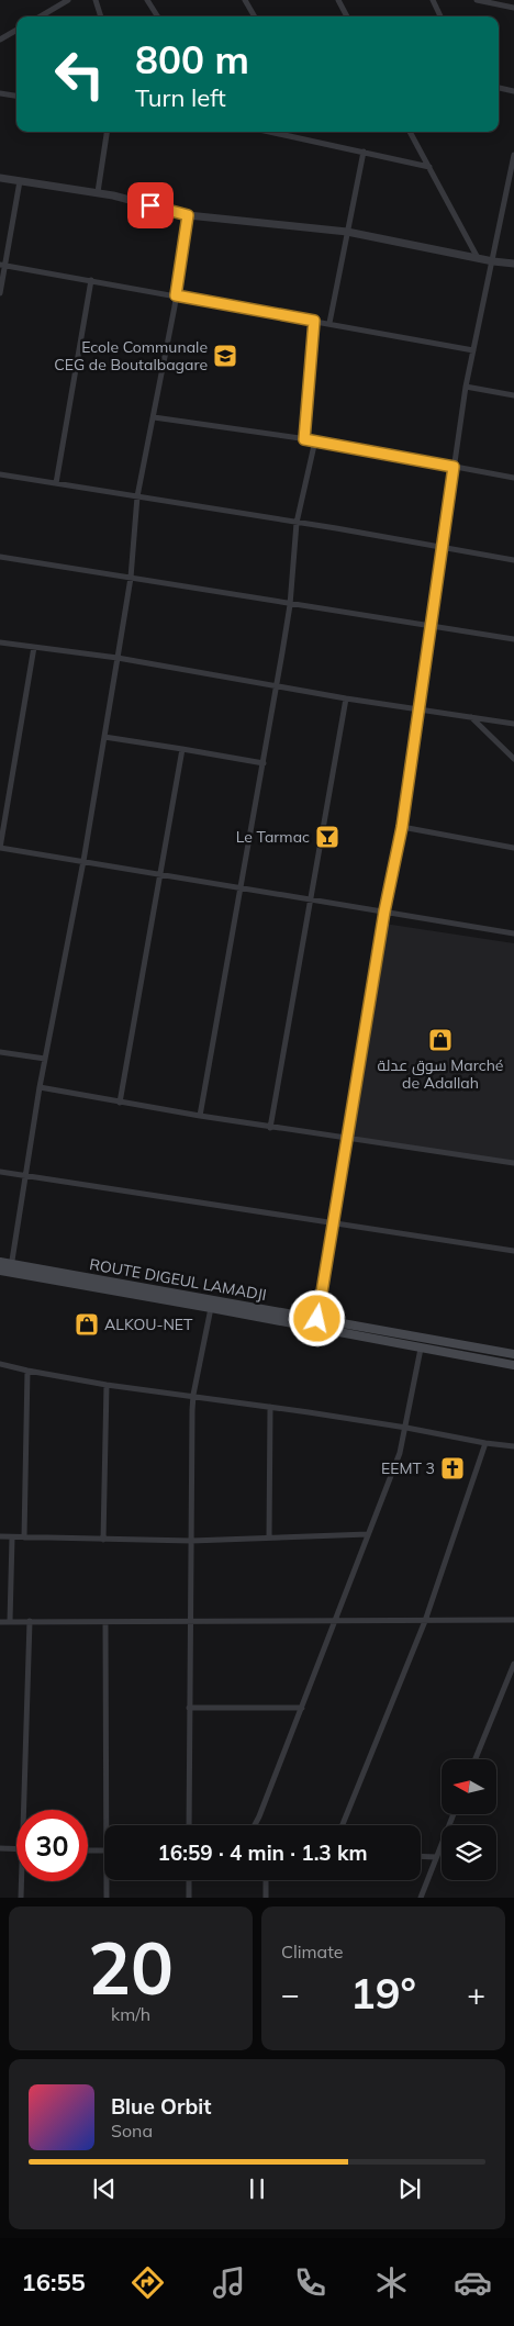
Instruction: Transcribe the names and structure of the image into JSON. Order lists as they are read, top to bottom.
{
  "streets": {
    "main road": ["ROUTE DIGEUL LAMADJI"]
  },
  "places": {
    "school or university": ["Ecole Communale CEG de Boutalbagare"],
    "bar": ["Le Tarmac"],
    "shop": ["سوق عدلة Marché de Adallah", "ALKOU-NET"],
    "church": ["EEMT 3"]
  },
  "north": "left",
  "page": {
    "turn": ["800 m", "Turn left"],
    "limit": "30",
    "trip": "16:59 · 4 min · 1.3 km",
    "tile": [
      ["20", "km/h"],
      "Climate"
    ],
    "heat": ["−", "19°", "+"],
    "song": ["Blue Orbit", "Sona"],
    "tabs": "16:55"
  }
}
